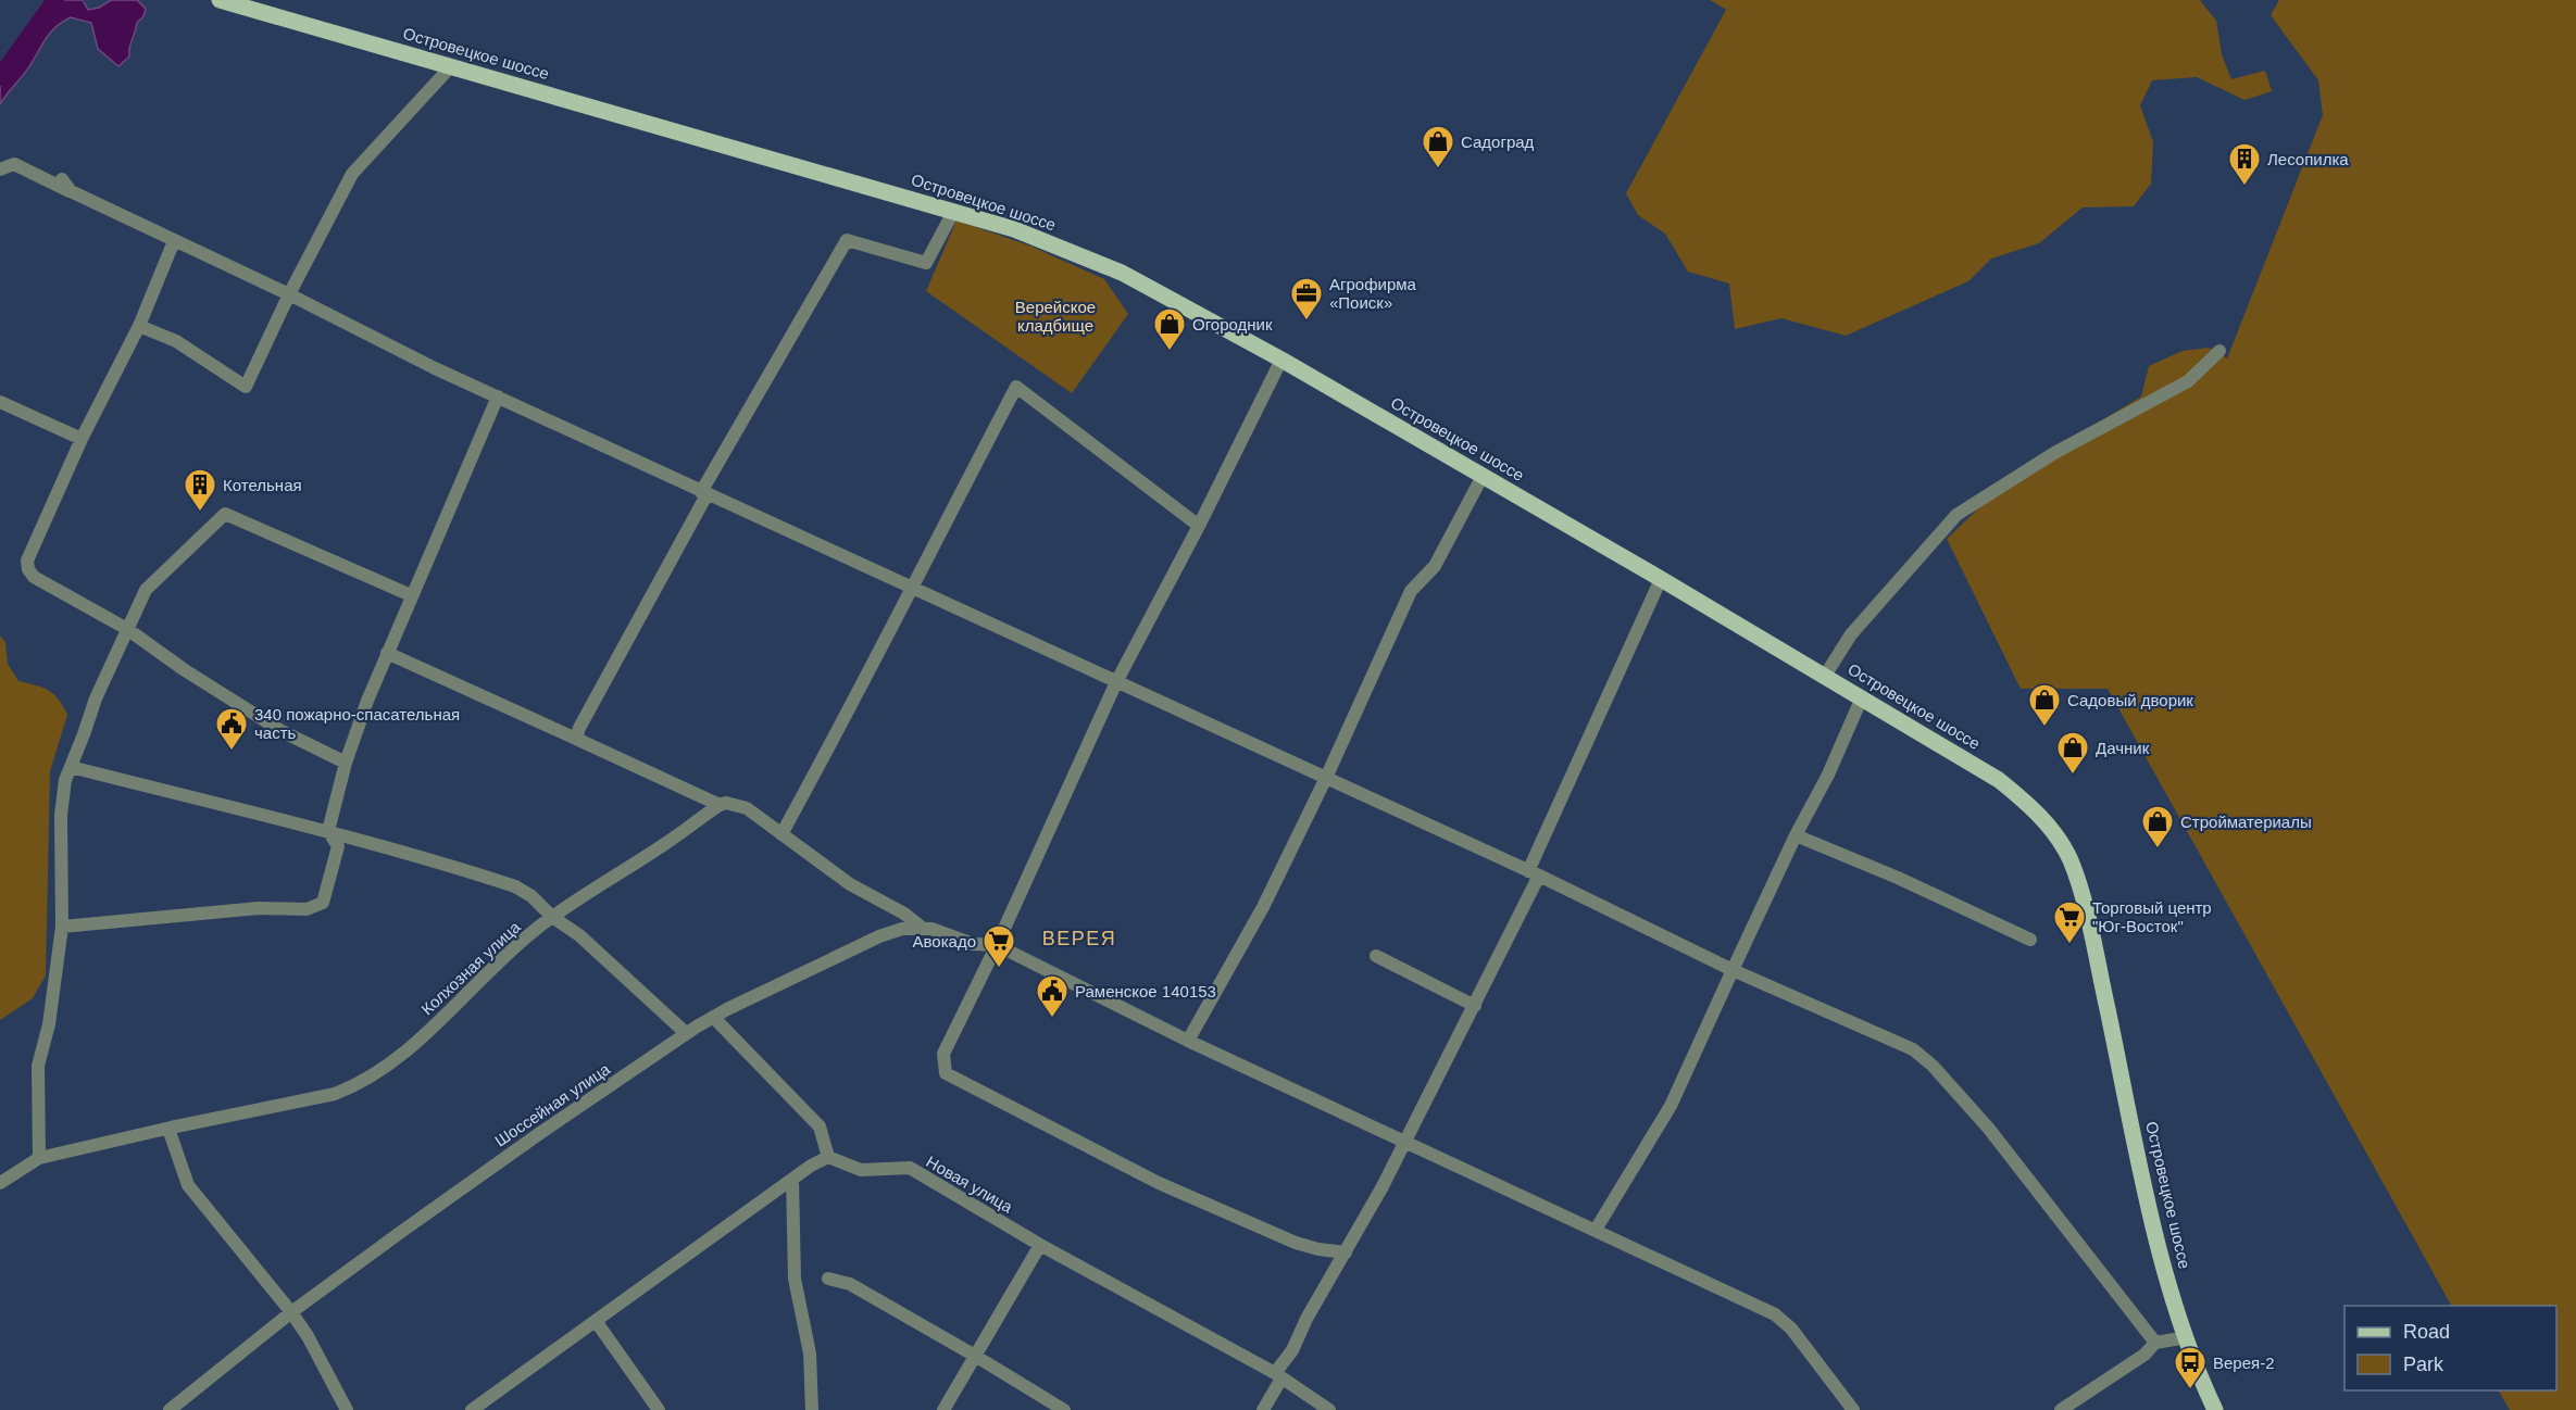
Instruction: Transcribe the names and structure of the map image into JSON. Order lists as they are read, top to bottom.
{
  "streets": {
    "main road": ["Островецкое шоссе"],
    "street": ["Колхозная улица", "Шоссейная улица", "Новая улица"]
  },
  "districts": ["ВЕРЕЯ"],
  "parks": ["Верейское кладбище"],
  "places": {
    "shop": [
      "Садоград",
      "Огородник",
      "Садовый дворик",
      "Дачник",
      "Стройматериалы"
    ],
    "building": ["Лесопилка", "Котельная"],
    "office": ["Агрофирма «Поиск»"],
    "public building": ["340 пожарно-спасательная часть", "Раменское 140153"],
    "supermarket": ["Торговый центр \"Юг-Восток\"", "Авокадо"],
    "bus stop": ["Верея-2"]
  },
  "legend": ["Road", "Park"]
}
